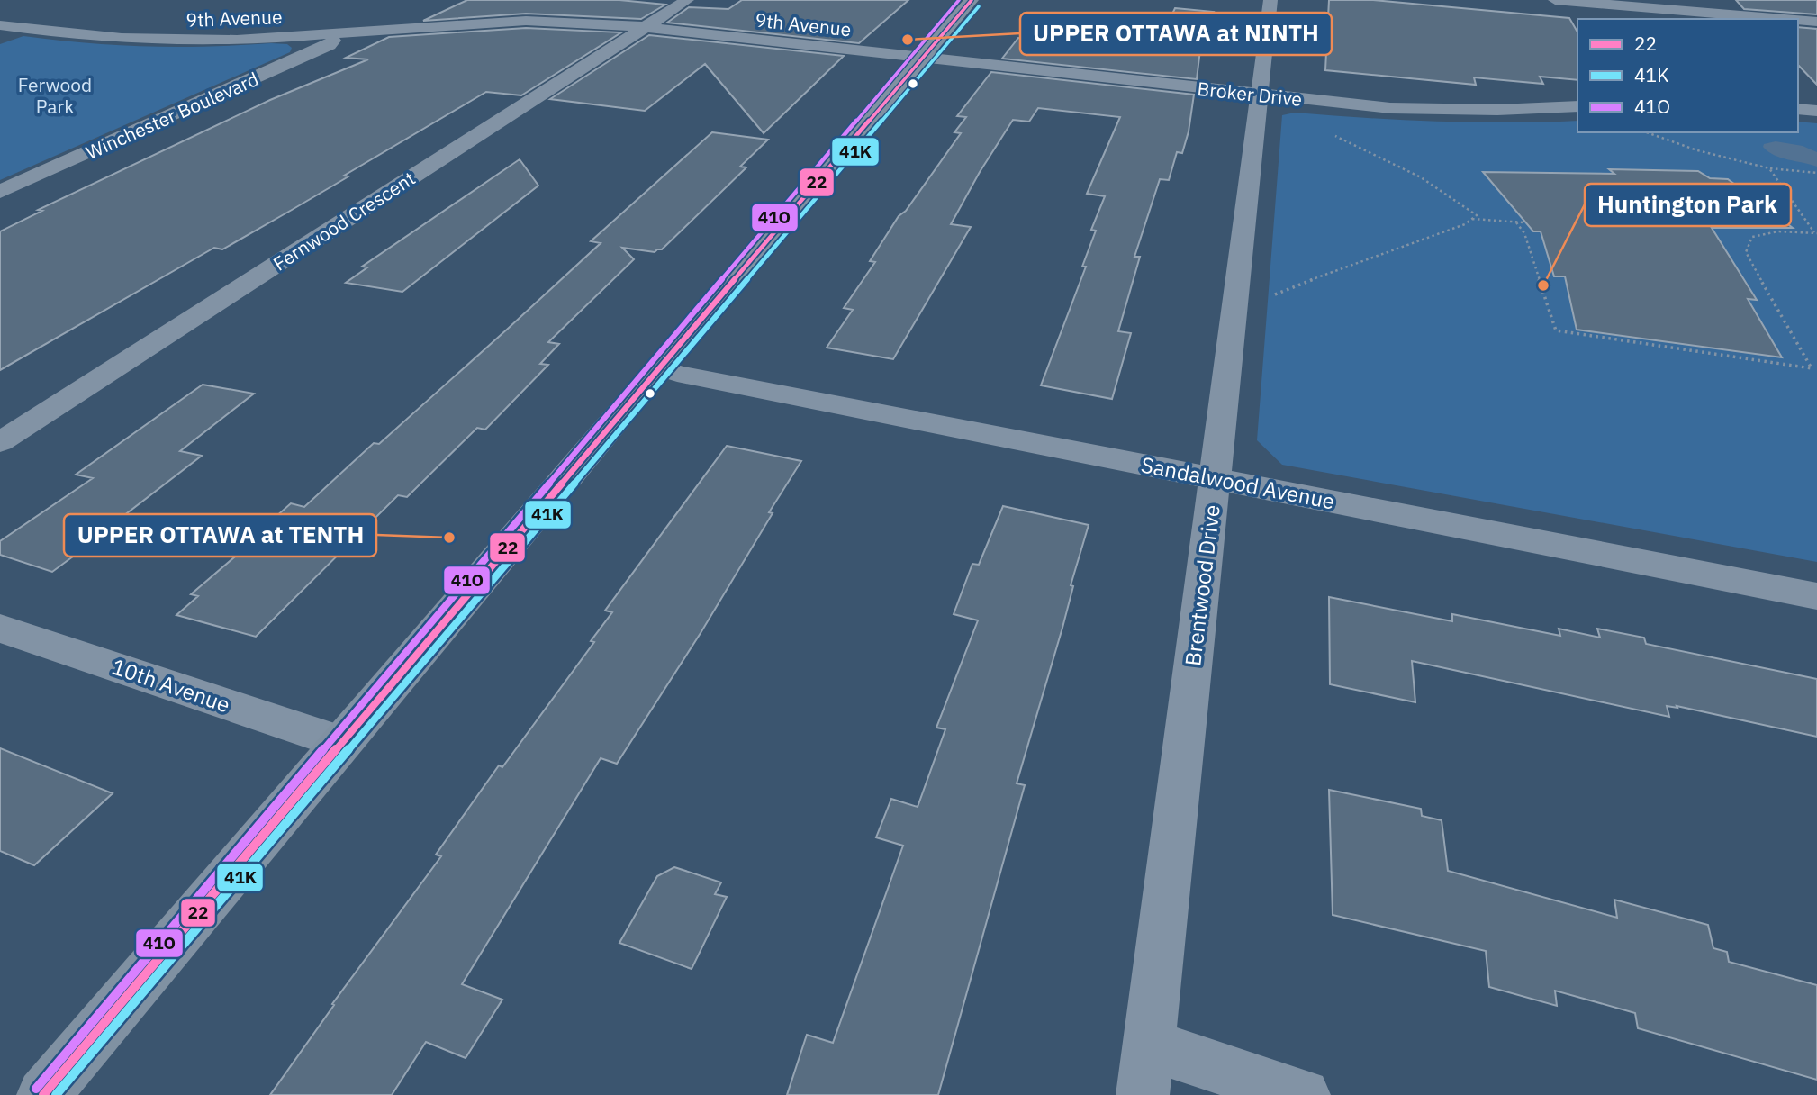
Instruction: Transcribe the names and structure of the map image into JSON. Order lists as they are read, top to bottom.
{
  "streets": {
    "street": [
      "9th Avenue",
      "Broker Drive",
      "Winchester Boulevard",
      "Fernwood Crescent",
      "Sandalwood Avenue",
      "Brentwood Drive",
      "10th Avenue"
    ]
  },
  "crossings": [
    ["9th Avenue", "Broker Drive"],
    ["9th Avenue", "Winchester Boulevard"],
    ["9th Avenue", "Fernwood Crescent"],
    ["Broker Drive", "Brentwood Drive"],
    ["Sandalwood Avenue", "Brentwood Drive"]
  ],
  "parks": ["Ferwood Park"],
  "places": ["UPPER OTTAWA at NINTH", "Huntington Park", "UPPER OTTAWA at TENTH"],
  "lines": ["transit line 22", "transit line 41O", "transit line 41K"],
  "legend": ["22", "41K", "41O"]
}
